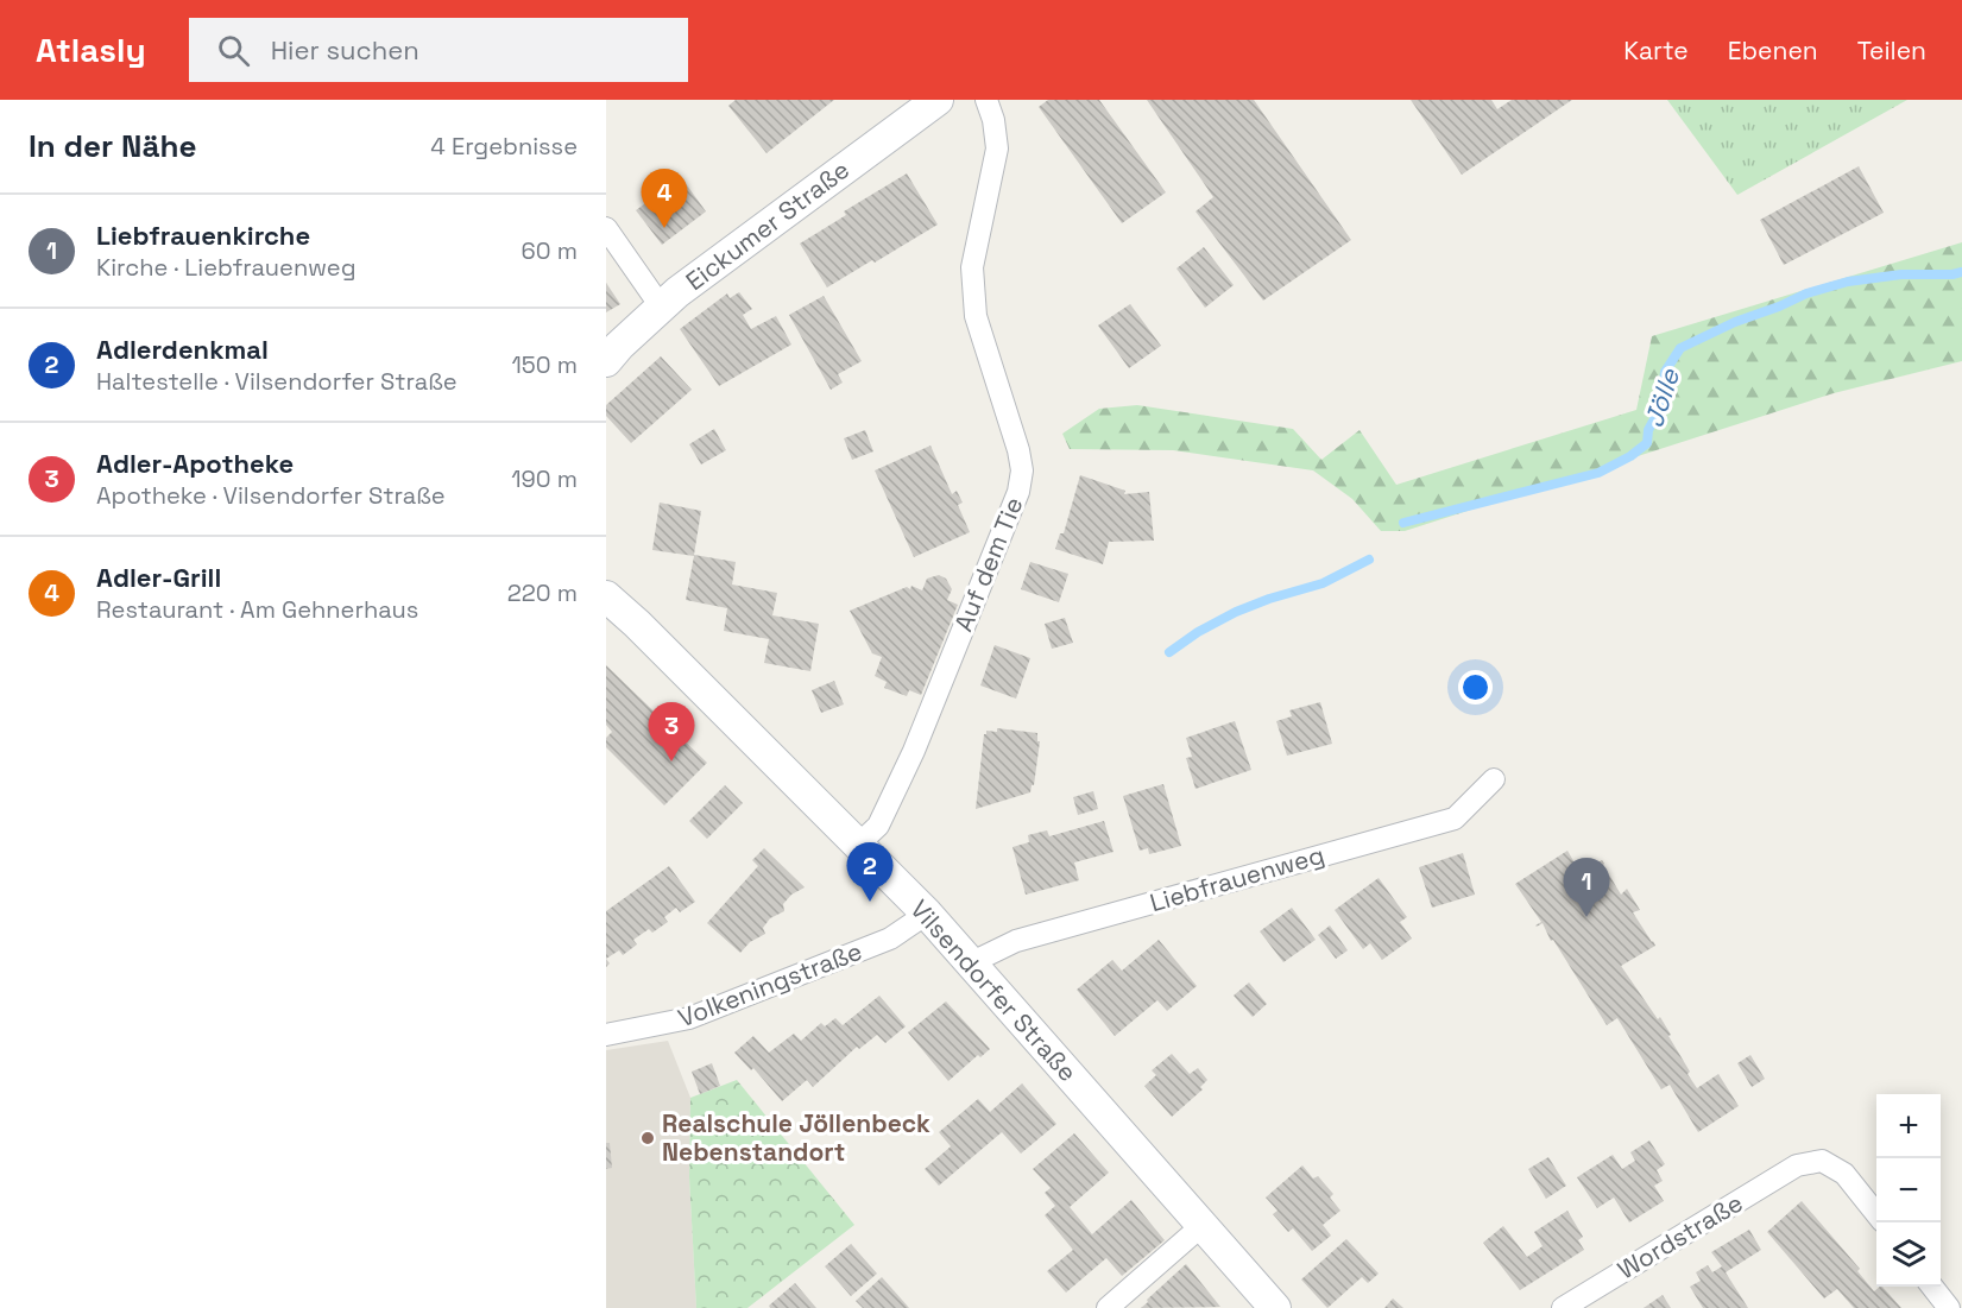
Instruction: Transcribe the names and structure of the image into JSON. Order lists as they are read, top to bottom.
{
  "streets": {
    "main road": ["Eickumer Straße", "Vilsendorfer Straße"],
    "street": [
      "Auf dem Tie",
      "Liebfrauenweg",
      "Volkeningstraße",
      "Wordstraße"
    ]
  },
  "crossings": [
    ["Auf dem Tie", "Vilsendorfer Straße"],
    ["Liebfrauenweg", "Vilsendorfer Straße"],
    ["Volkeningstraße", "Vilsendorfer Straße"]
  ],
  "water": ["Jölle"],
  "places": ["Realschule Jöllenbeck Nebenstandort"],
  "page": {
    "header": "Atlasly",
    "search": "Hier suchen",
    "nav": ["Karte", "Ebenen", "Teilen"],
    "heading": ["In der Nähe", "4 Ergebnisse"],
    "pins": [
      "4",
      "3",
      "2",
      "1"
    ],
    "list": [
      {
        "mark": "1",
        "name": "Liebfrauenkirche",
        "note": "Kirche · Liebfrauenweg",
        "value": "60 m"
      },
      {
        "mark": "2",
        "name": "Adlerdenkmal",
        "note": "Haltestelle · Vilsendorfer Straße",
        "value": "150 m"
      },
      {
        "mark": "3",
        "name": "Adler-Apotheke",
        "note": "Apotheke · Vilsendorfer Straße",
        "value": "190 m"
      },
      {
        "mark": "4",
        "name": "Adler-Grill",
        "note": "Restaurant · Am Gehnerhaus",
        "value": "220 m"
      }
    ],
    "map_buttons": ["+", "−"]
  }
}
